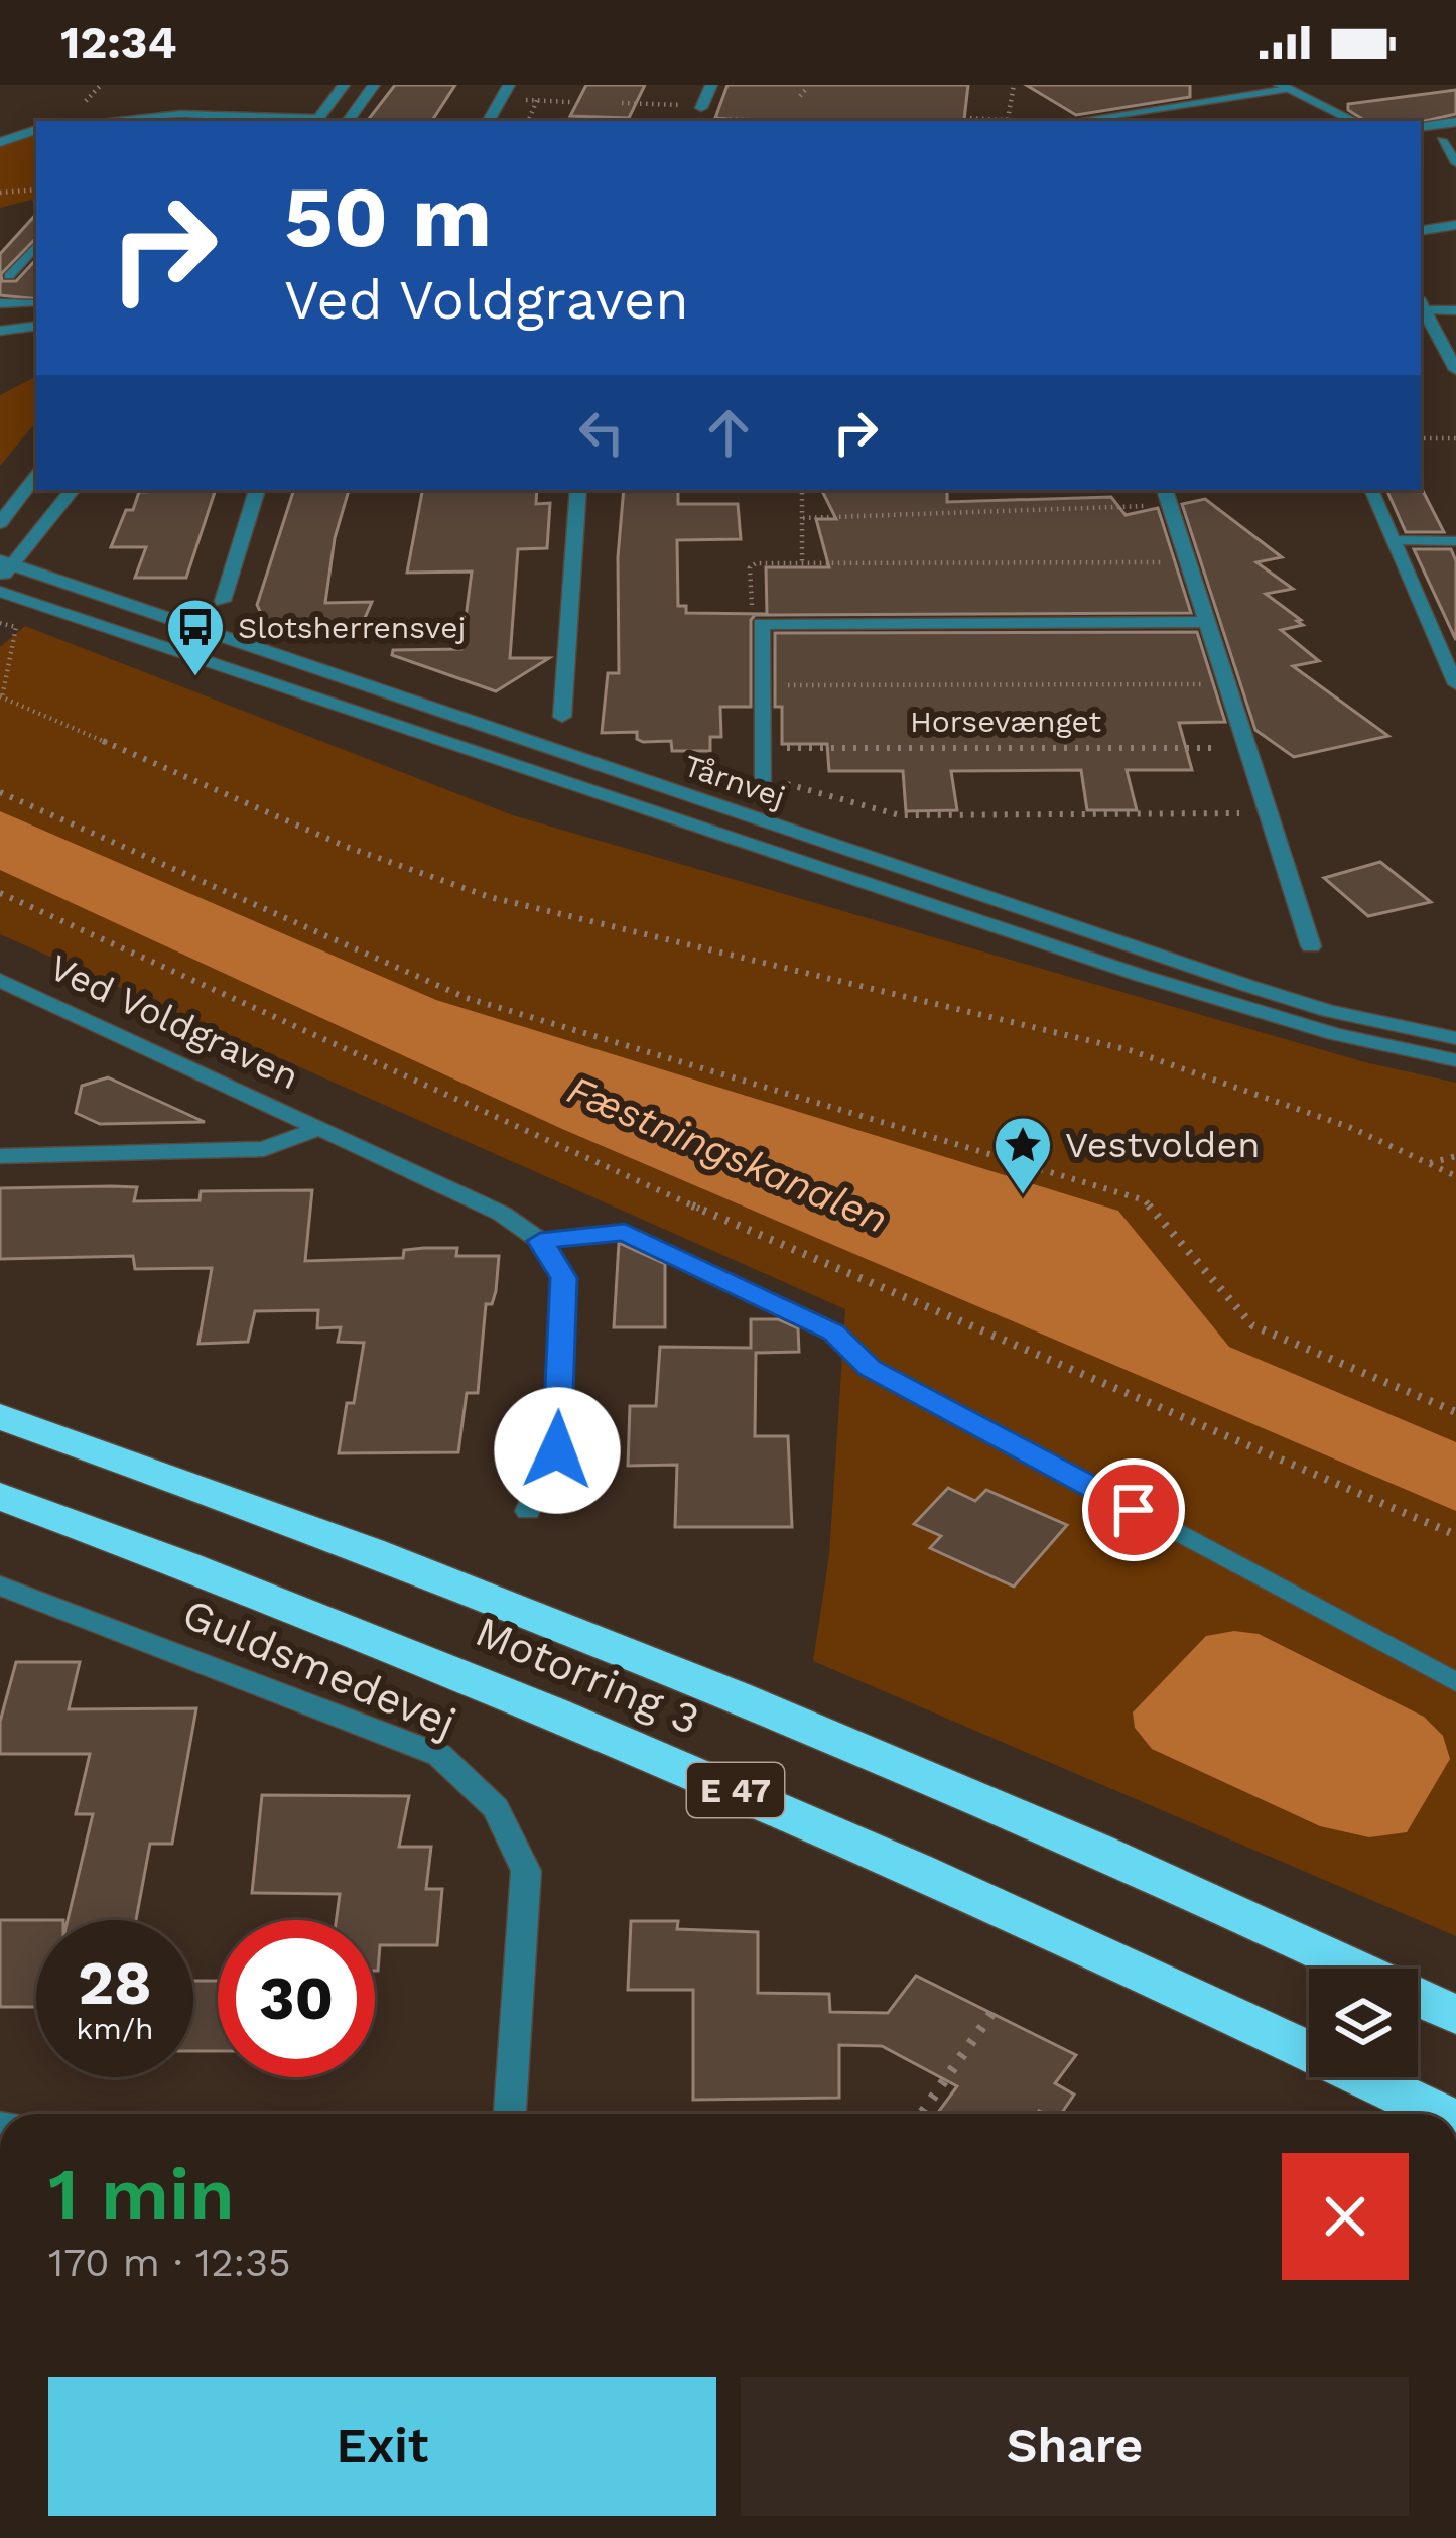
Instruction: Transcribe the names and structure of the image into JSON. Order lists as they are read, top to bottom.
{
  "streets": {
    "highway": ["Motorring 3", "E 47"],
    "street": ["Tårnvej", "Ved Voldgraven", "Guldsmedevej"],
    "path": ["Horsevænget"]
  },
  "water": ["Fæstningskanalen"],
  "places": {
    "bus stop": ["Slotsherrensvej"],
    "place": ["Vestvolden"]
  },
  "page": {
    "status": "12:34",
    "turn": ["50 m", "Ved Voldgraven"],
    "speed": "28 km/h",
    "limit": "30",
    "heading": ["1 min", "170 m · 12:35"],
    "buttons": ["Exit", "Share"]
  }
}
